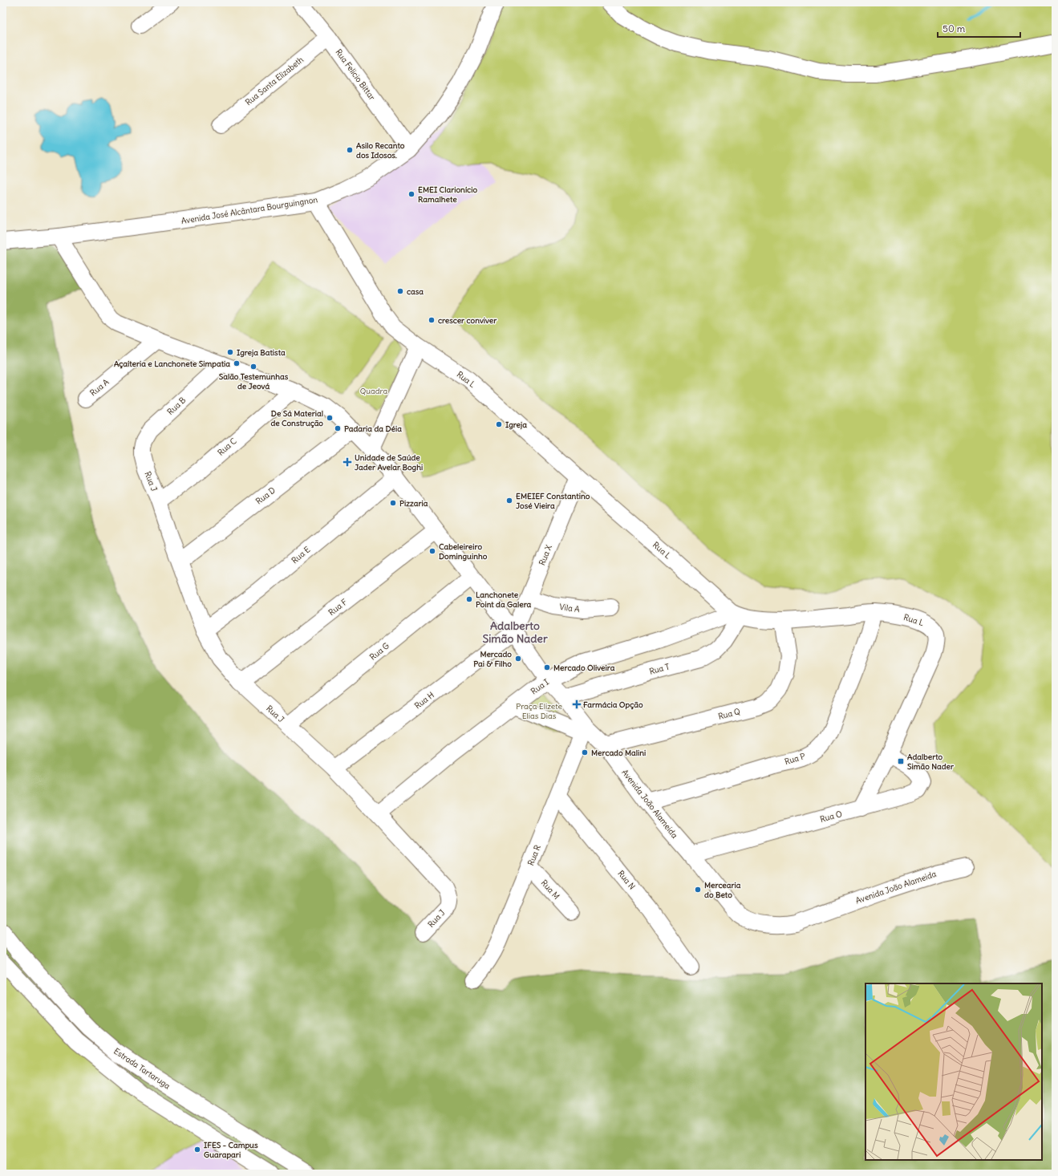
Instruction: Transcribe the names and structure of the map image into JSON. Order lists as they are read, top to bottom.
{
  "streets": {
    "street": [
      "Rua Felicio Bittar",
      "Rua Santa Elizabeth",
      "Avenida José Alcântara Bourguingnon",
      "Rua L",
      "Rua A",
      "Rua B",
      "Rua C",
      "Rua J",
      "Rua D",
      "Rua E",
      "Rua X",
      "Rua F",
      "Vila A",
      "Rua G",
      "Rua T",
      "Rua I",
      "Rua H",
      "Rua Q",
      "Rua P",
      "Avenida João Alameida",
      "Rua O",
      "Rua R",
      "Rua N",
      "Rua M",
      "Estrada Tartaruga"
    ]
  },
  "crossings": [
    ["Rua Felicio Bittar", "Rua Santa Elizabeth"],
    ["Rua Felicio Bittar", "Avenida José Alcântara Bourguingnon"],
    ["Avenida José Alcântara Bourguingnon", "Rua L"],
    ["Avenida José Alcântara Bourguingnon", "Avenida João Alameida"],
    ["Rua L", "Rua X"],
    ["Rua L", "Rua T"],
    ["Rua L", "Rua I"],
    ["Rua L", "Rua Q"],
    ["Rua L", "Rua P"],
    ["Rua L", "Rua O"],
    ["Rua A", "Avenida João Alameida"],
    ["Rua B", "Rua J"],
    ["Rua B", "Avenida João Alameida"],
    ["Rua C", "Rua J"],
    ["Rua C", "Avenida João Alameida"],
    ["Rua J", "Rua D"],
    ["Rua J", "Rua E"],
    ["Rua J", "Rua F"],
    ["Rua J", "Rua G"],
    ["Rua J", "Rua I"],
    ["Rua J", "Rua H"],
    ["Rua D", "Avenida João Alameida"],
    ["Rua E", "Avenida João Alameida"],
    ["Rua X", "Vila A"],
    ["Rua X", "Rua H"],
    ["Rua X", "Avenida João Alameida"],
    ["Rua F", "Avenida João Alameida"],
    ["Rua G", "Avenida João Alameida"],
    ["Rua T", "Rua I"],
    ["Rua T", "Avenida João Alameida"],
    ["Rua I", "Avenida João Alameida"],
    ["Rua H", "Avenida João Alameida"],
    ["Rua Q", "Avenida João Alameida"],
    ["Rua P", "Avenida João Alameida"],
    ["Avenida João Alameida", "Rua O"],
    ["Avenida João Alameida", "Rua R"],
    ["Rua R", "Rua N"],
    ["Rua R", "Rua M"]
  ],
  "districts": ["Adalberto Simão Nader"],
  "parks": ["Quadra", "Praça Elizete Elias Dias"],
  "places": {
    "other": [
      "Asilo Recanto dos Idosos.",
      "EMEI Clarionício Ramalhete",
      "casa",
      "crescer conviver",
      "Igreja Batista",
      "Açaíteria e Lanchonete Simpatia",
      "Salão Testemunhas de Jeová",
      "De Sá Material de Construção",
      "Igreja",
      "Padaria da Déia",
      "EMEIEF Constantino José Vieira",
      "Pizzaria",
      "Cabeleireiro Dominguinho",
      "Lanchonete Point da Galera",
      "Mercado Pai & Filho",
      "Mercado Oliveira",
      "Mercado Malini",
      "Mercearia do Beto",
      "IFES - Campus Guarapari"
    ],
    "health": ["Unidade de Saúde Jader Avelar Boghi", "Farmácia Opção"],
    "transit": ["Adalberto Simão Nader"]
  },
  "scale_bar": "50 m"
}
